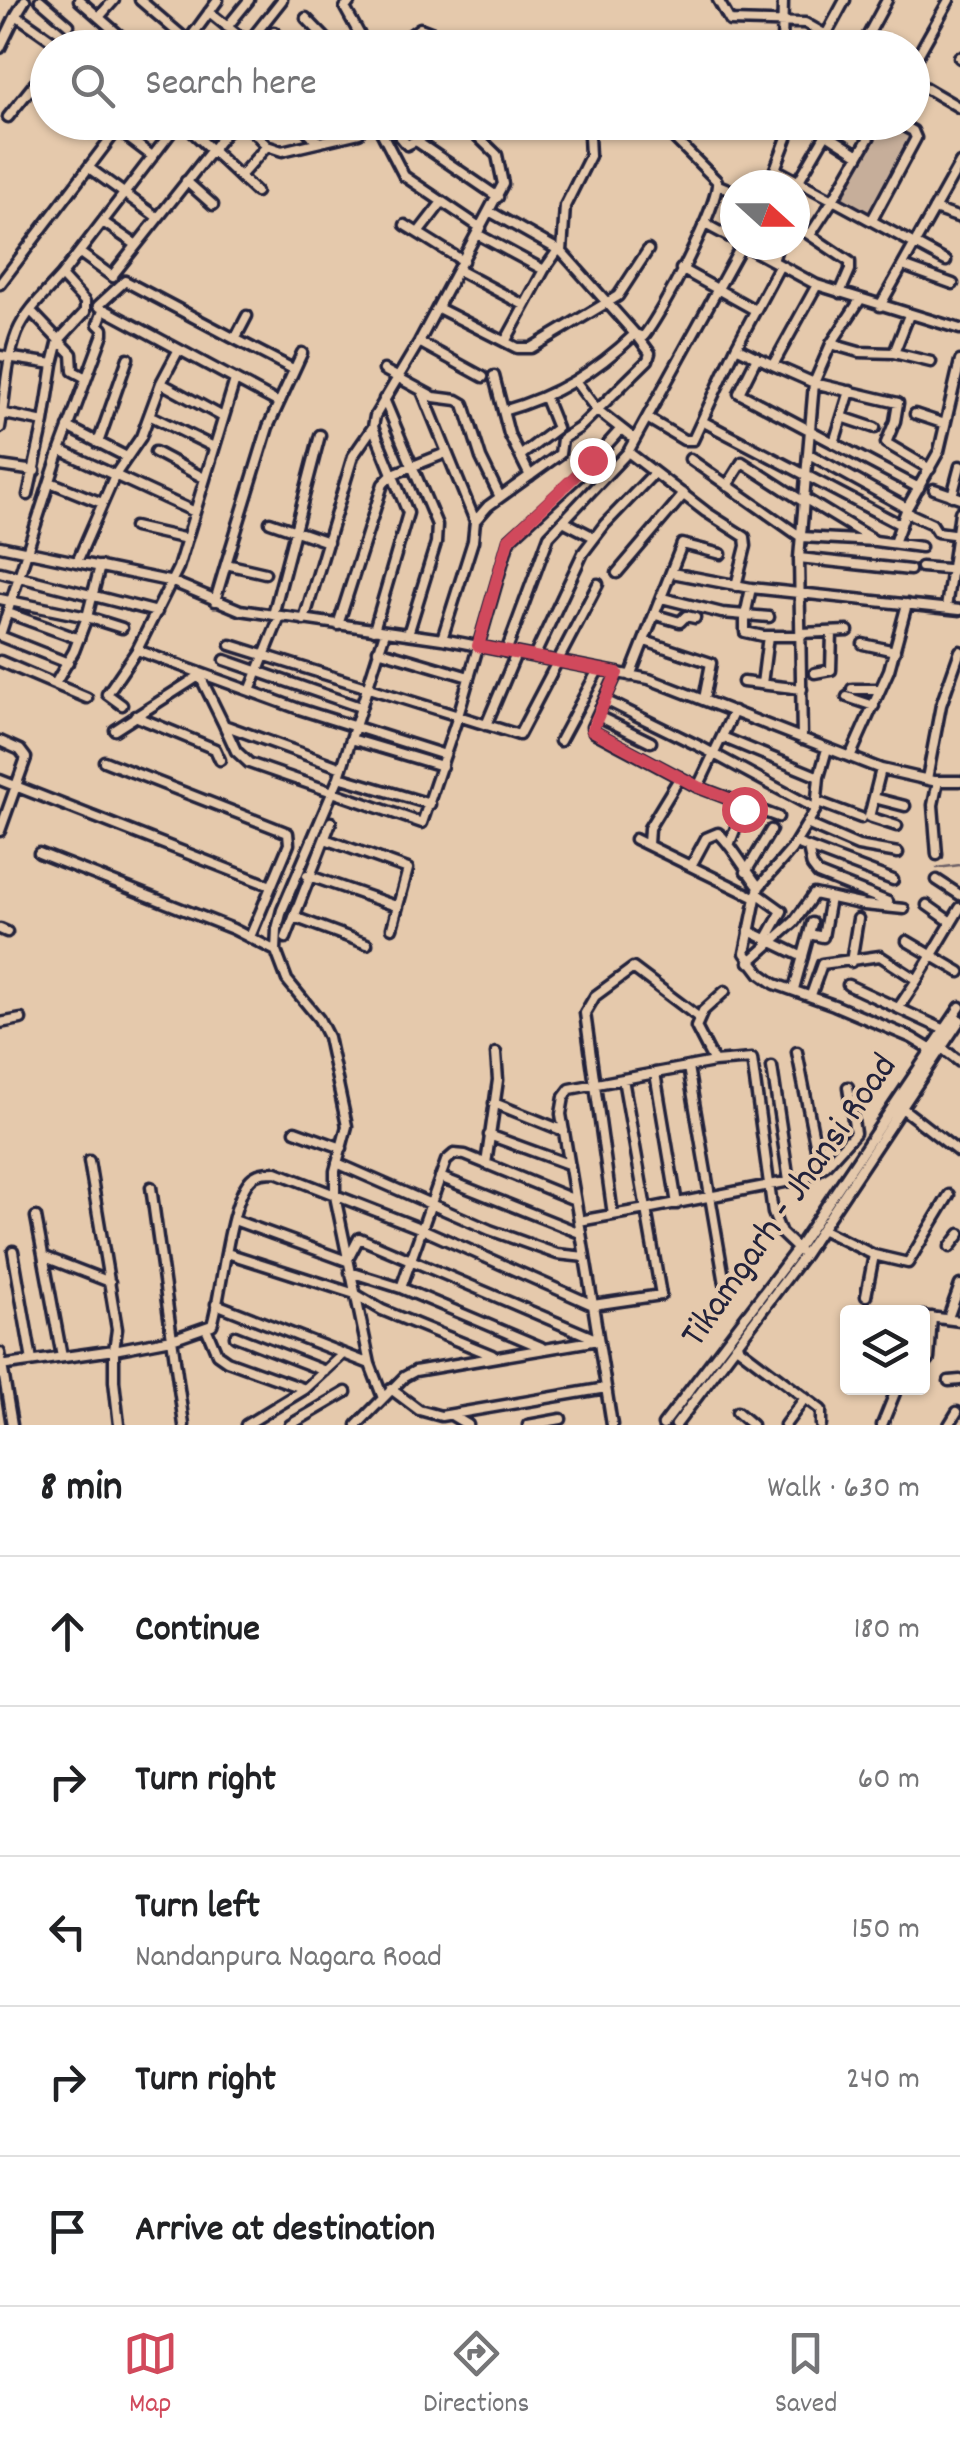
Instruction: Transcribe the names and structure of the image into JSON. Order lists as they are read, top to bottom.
{
  "streets": {
    "street": ["Tikamgarh - Jhansi Road"]
  },
  "north": "right",
  "page": {
    "search": "Search here",
    "heading": ["8 min", "Walk · 630 m"],
    "list": [
      ["Continue", "180 m"],
      ["Turn right", "60 m"],
      ["Turn left", "Nandanpura Nagara Road", "150 m"],
      ["Turn right", "240 m"],
      "Arrive at destination"
    ],
    "nav": ["Map", "Directions", "Saved"]
  }
}
